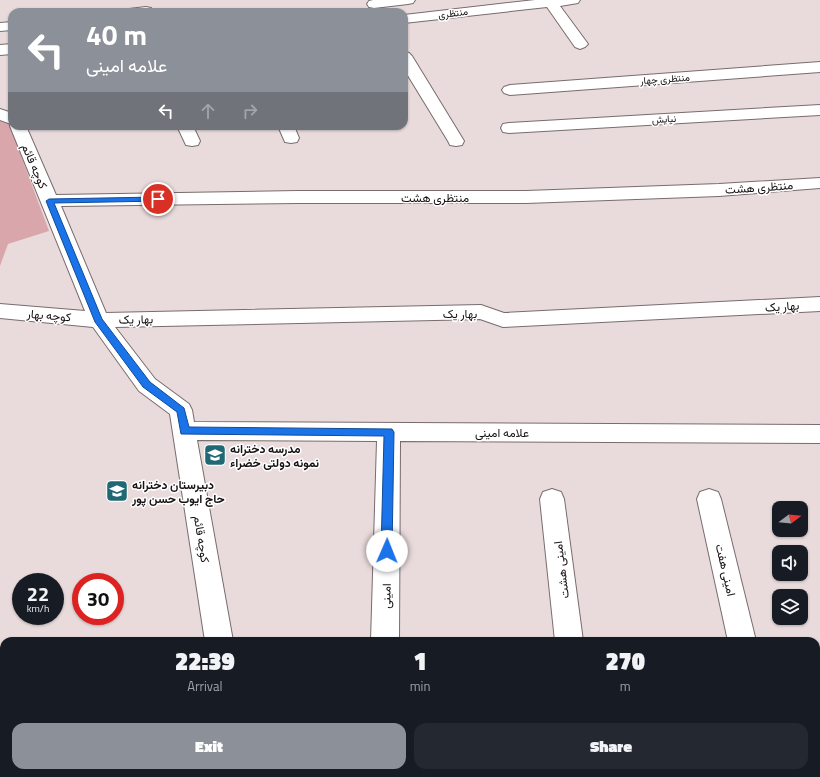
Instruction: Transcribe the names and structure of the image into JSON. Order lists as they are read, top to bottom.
{
  "streets": {
    "street": [
      "منتظری",
      "منتظری چهار",
      "نیایش",
      "کوچه قائم",
      "منتظری هشت",
      "بهار یک",
      "کوچه بهار",
      "علامه امینی",
      "امینی هشت",
      "امینی هفت",
      "امینی"
    ]
  },
  "crossings": [
    ["کوچه قائم", "منتظری هشت"],
    ["کوچه قائم", "بهار یک"],
    ["کوچه قائم", "کوچه بهار"],
    ["کوچه قائم", "علامه امینی"],
    ["بهار یک", "کوچه بهار"],
    ["علامه امینی", "امینی"]
  ],
  "places": {
    "school or university": ["مدرسه دخترانه نمونه دولتی خضراء", "دبیرستان دخترانه حاج ایوب حسن پور"]
  },
  "north": "right",
  "page": {
    "turn": ["40 m", "علامه امینی"],
    "speed": "22 km/h",
    "limit": "30",
    "eta": [
      "22:39",
      "Arrival",
      "1",
      "min",
      "270",
      "m"
    ],
    "buttons": ["Exit", "Share"]
  }
}
